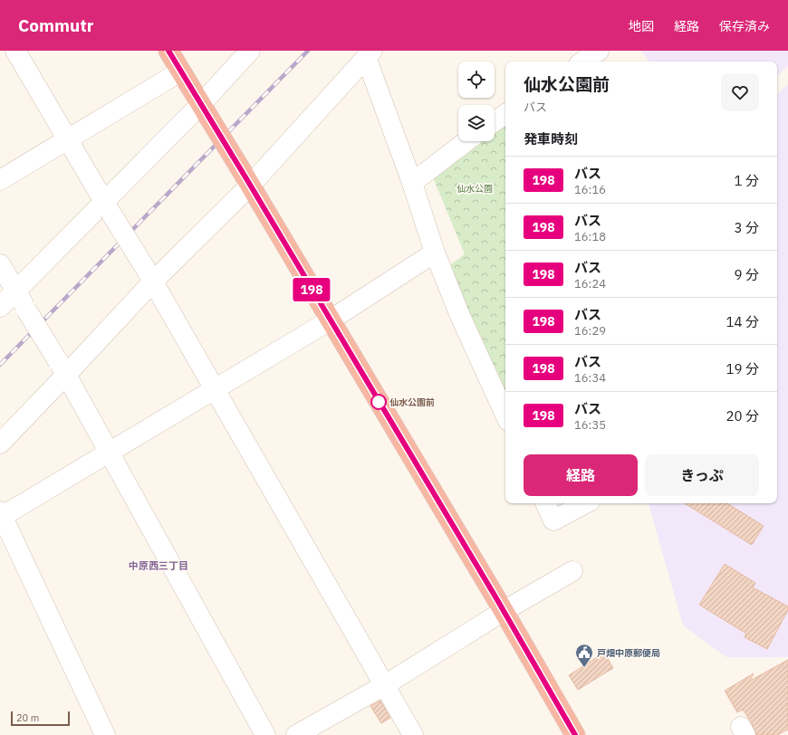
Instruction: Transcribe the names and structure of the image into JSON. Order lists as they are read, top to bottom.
{
  "districts": ["中原西三丁目"],
  "parks": ["仙水公園"],
  "places": {
    "other": ["仙水公園前"],
    "public building": ["戸畑中原郵便局"]
  },
  "lines": ["bus line 198"],
  "scale_bar": "20 m",
  "page": {
    "header": "Commutr",
    "nav": ["地図", "経路", "保存済み"],
    "on_map": "198",
    "heading": [
      ["仙水公園前", "バス"],
      "発車時刻"
    ],
    "list": [
      {
        "mark": "198",
        "name": "バス",
        "note": "16:16",
        "value": "1 分"
      },
      {
        "mark": "198",
        "name": "バス",
        "note": "16:18",
        "value": "3 分"
      },
      {
        "mark": "198",
        "name": "バス",
        "note": "16:24",
        "value": "9 分"
      },
      {
        "mark": "198",
        "name": "バス",
        "note": "16:29",
        "value": "14 分"
      },
      {
        "mark": "198",
        "name": "バス",
        "note": "16:34",
        "value": "19 分"
      },
      {
        "mark": "198",
        "name": "バス",
        "note": "16:35",
        "value": "20 分"
      }
    ],
    "buttons": ["経路", "きっぷ"],
    "scale": "20 m"
  }
}
